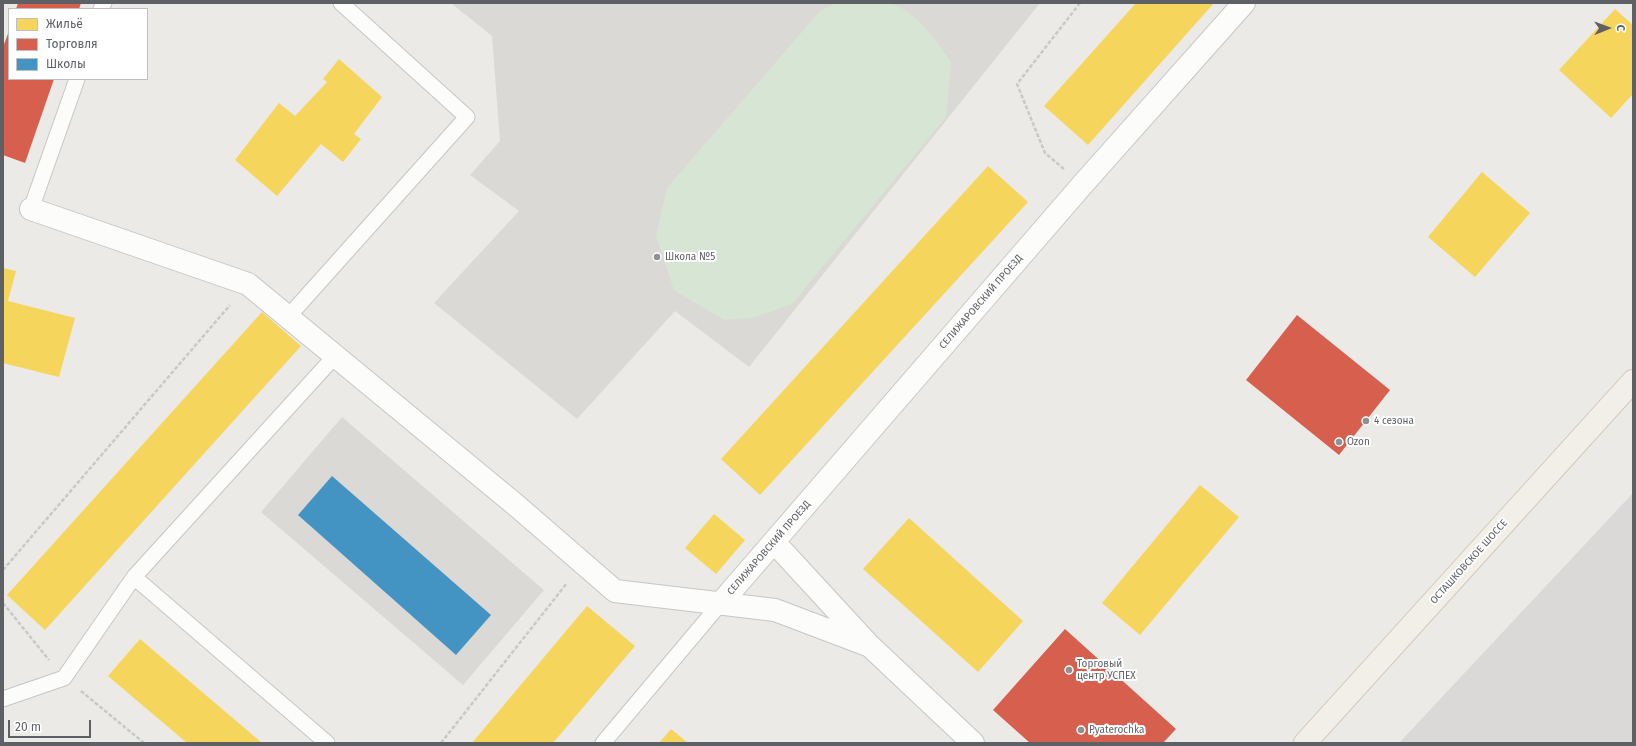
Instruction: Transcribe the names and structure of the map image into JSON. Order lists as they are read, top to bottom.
{
  "streets": {
    "main road": ["ОСТАШКОВСКОЕ ШОССЕ"],
    "street": ["СЕЛИЖАРОВСКИЙ ПРОЕЗД"]
  },
  "places": [
    "Школа №5",
    "4 сезона",
    "Ozon",
    "Торговый центр УСПЕХ",
    "Pyaterochka"
  ],
  "legend": ["Жильё", "Торговля", "Школы"],
  "scale_bar": "20 m",
  "north": "right"
}
